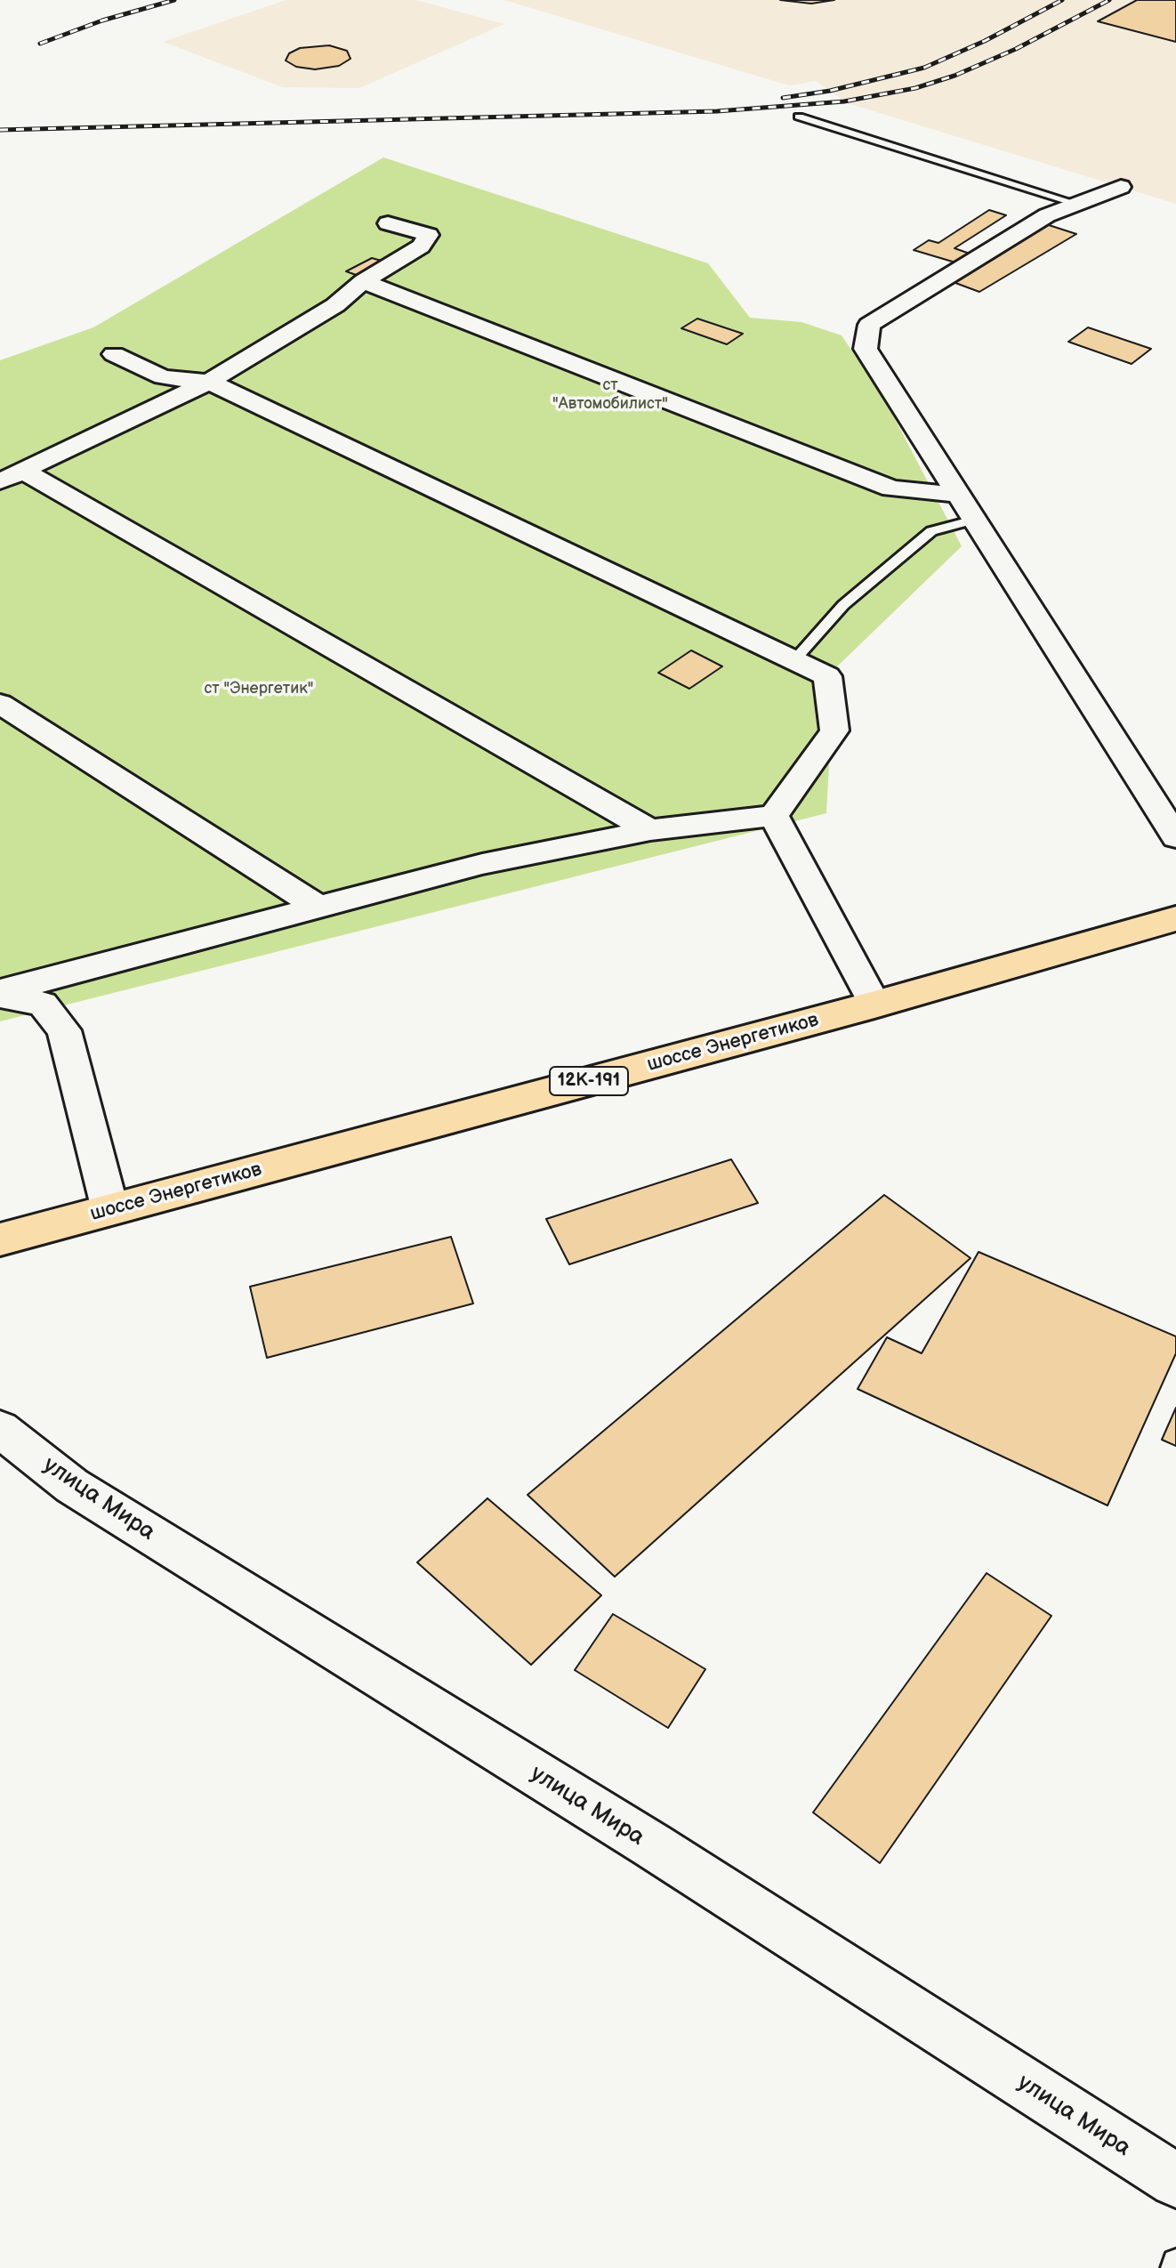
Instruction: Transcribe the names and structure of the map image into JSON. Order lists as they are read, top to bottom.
{
  "streets": {
    "main road": ["шоссе Энергетиков", "12К-191"],
    "street": ["улица Мира"]
  },
  "parks": ["ст \"Автомобилист\"", "ст \"Энергетик\""]
}
